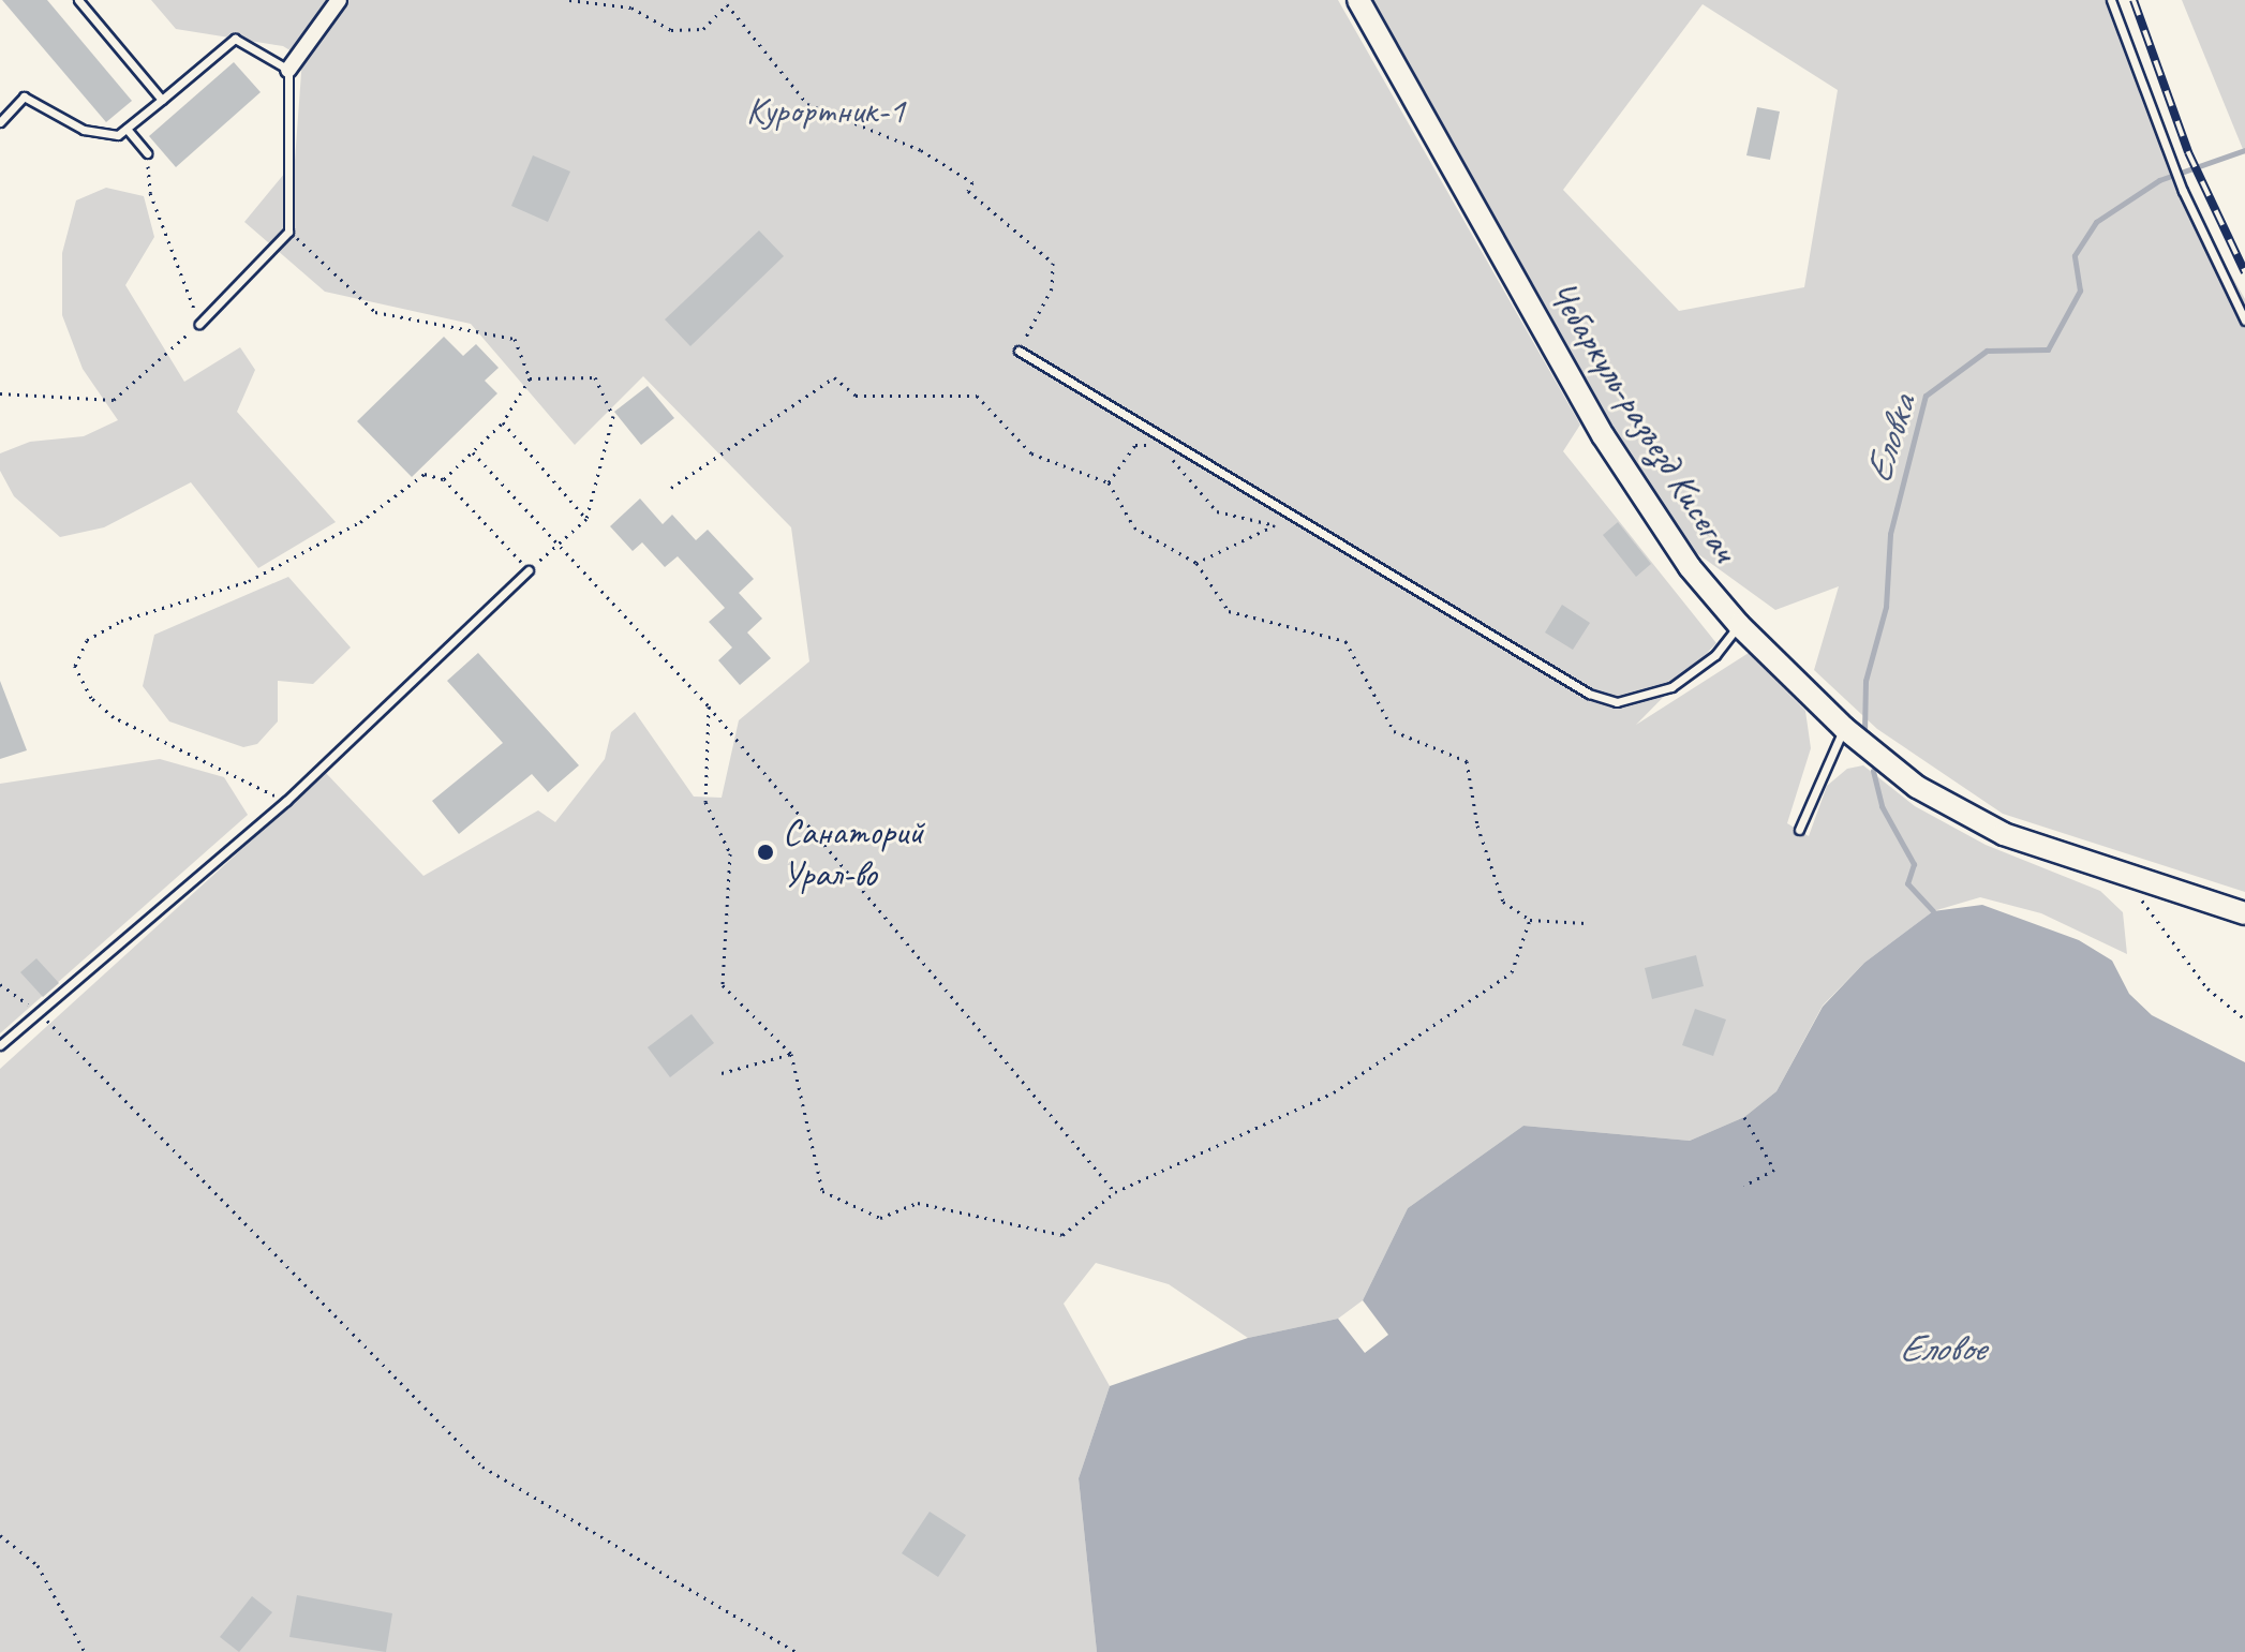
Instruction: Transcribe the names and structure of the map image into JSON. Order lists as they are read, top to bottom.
{
  "streets": {
    "street": ["Чебаркуль-разъезд Кисегач"]
  },
  "water": ["Еловка", "Еловое"],
  "parks": ["Курортник-1"],
  "places": ["Санаторий Урал-во"]
}
